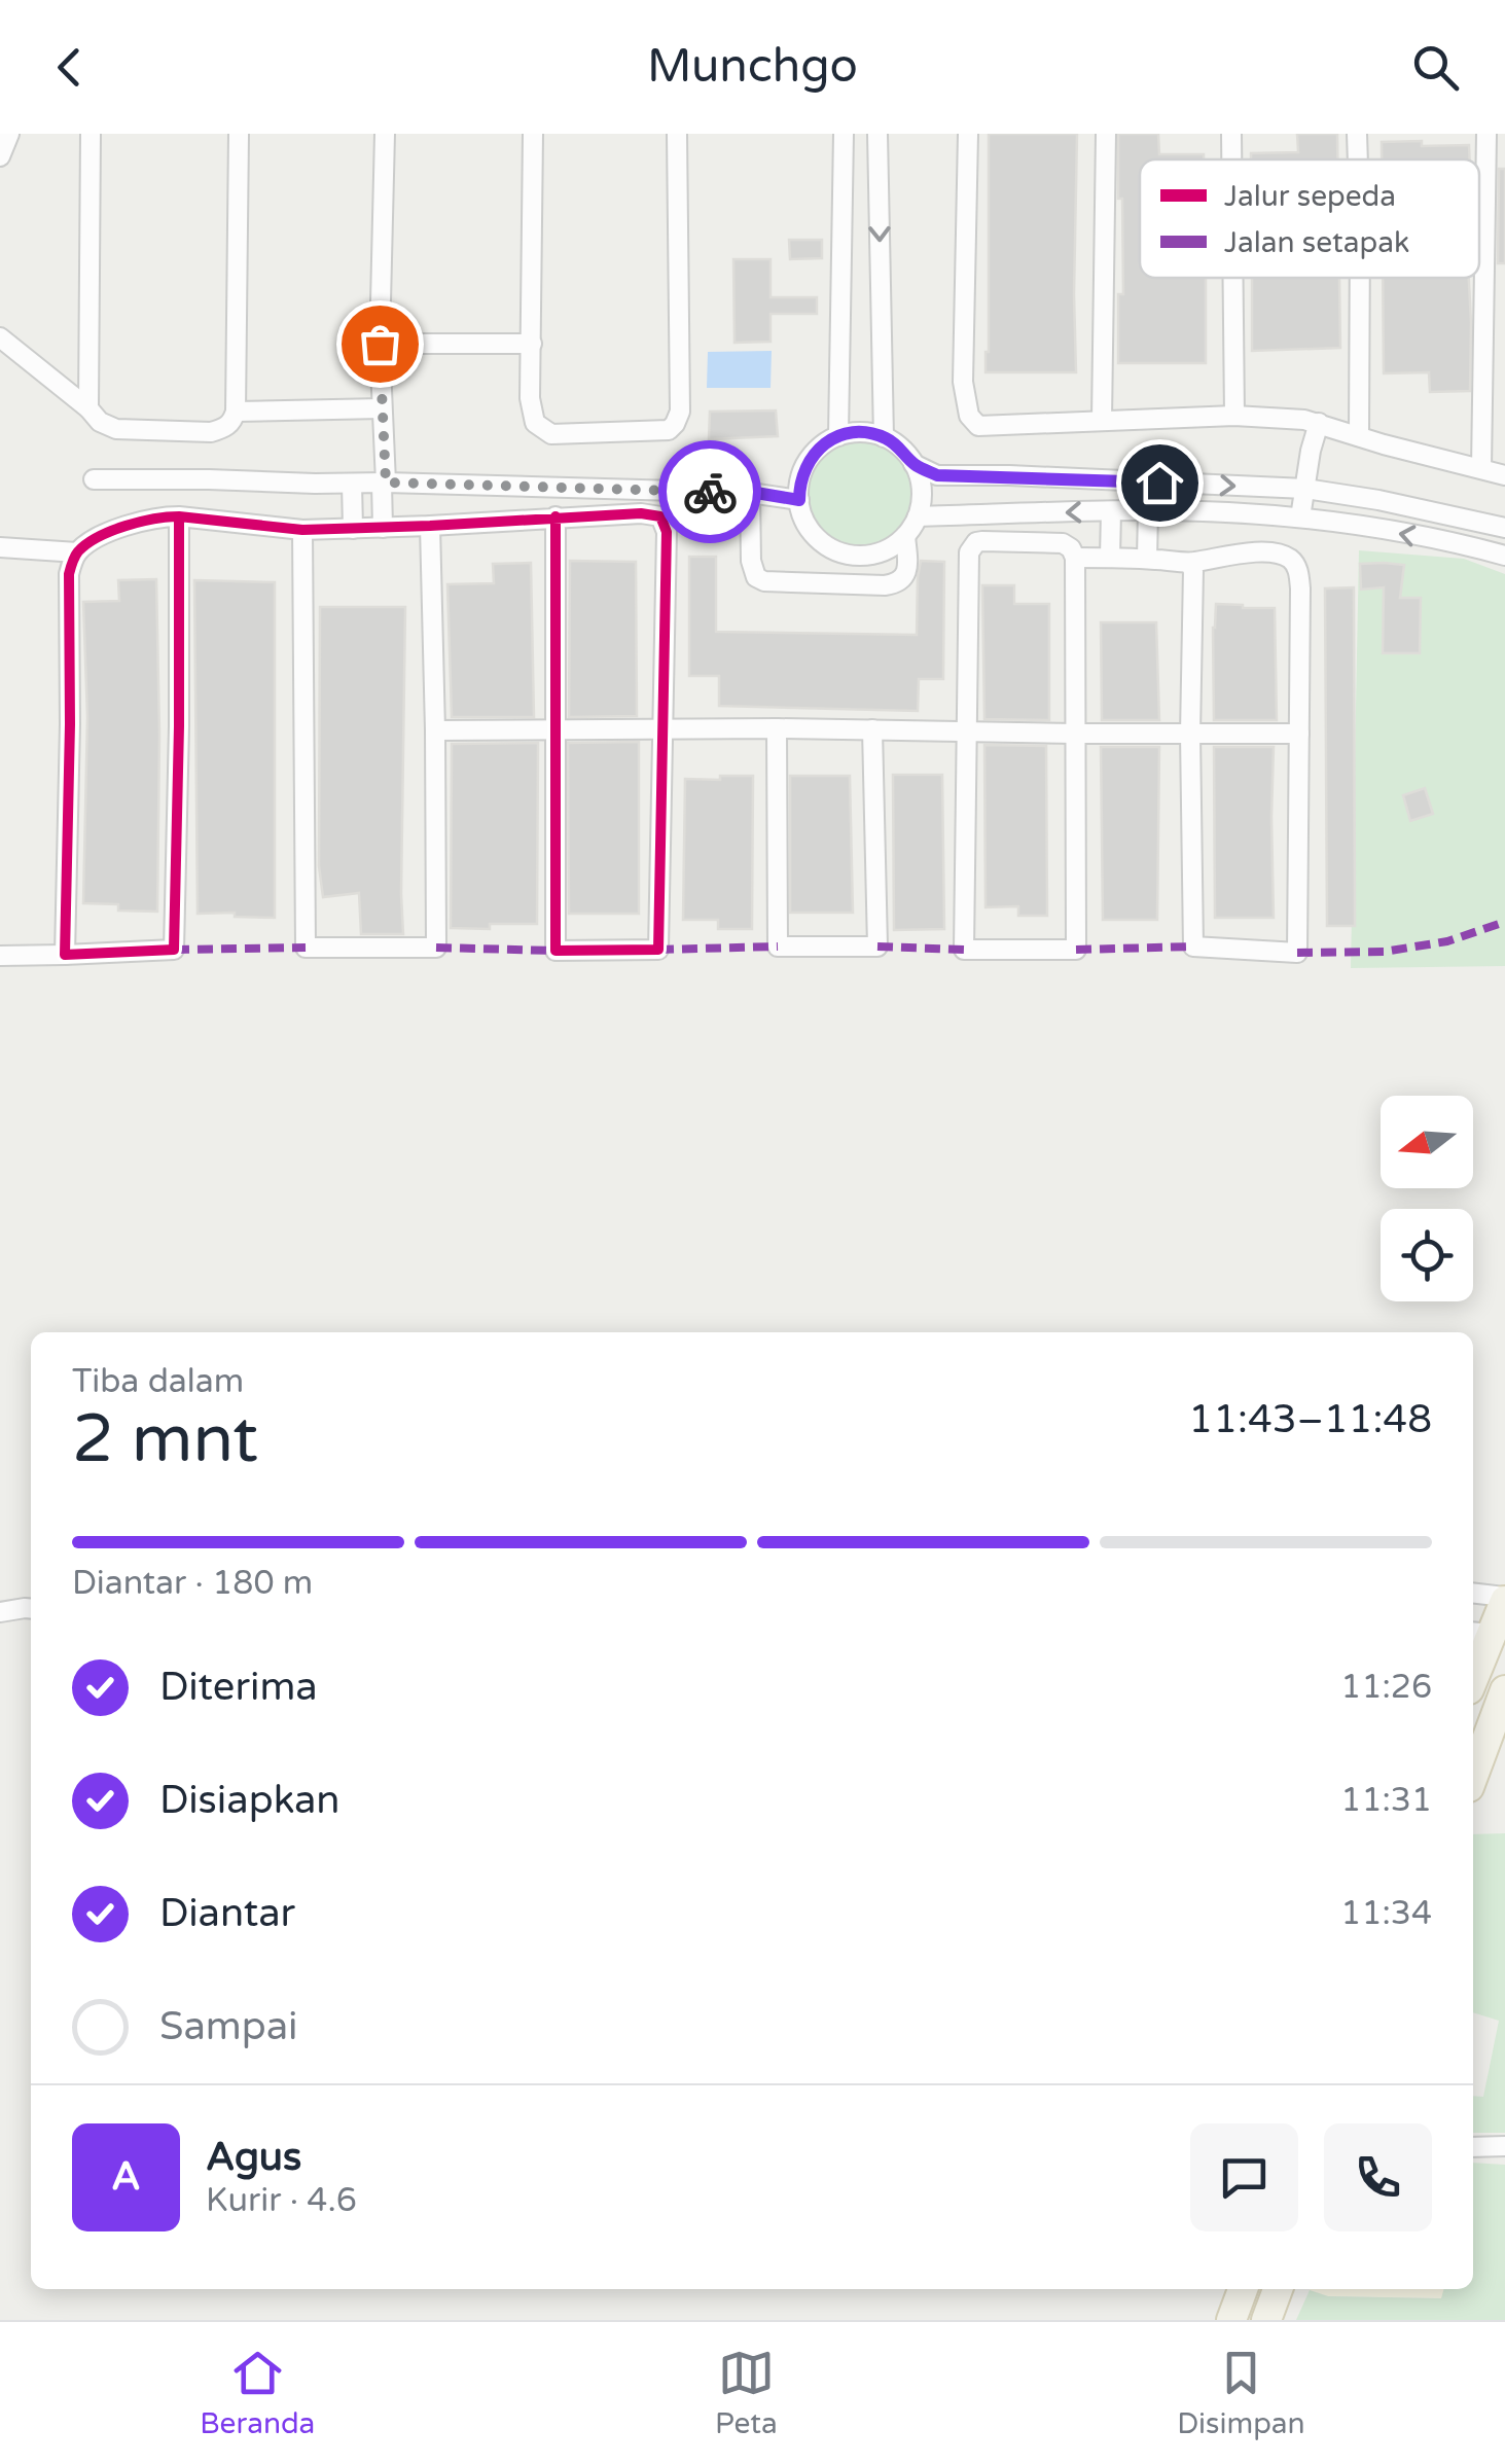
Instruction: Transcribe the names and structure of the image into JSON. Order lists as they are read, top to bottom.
{
  "legend": ["Jalur sepeda", "Jalan setapak"],
  "north": "left",
  "page": {
    "header": "Munchgo",
    "heading": ["2 mnt", "Tiba dalam", "11:43–11:48"],
    "panel": ["Agus", "Kurir · 4.6"],
    "bar": "Diantar · 180 m",
    "list": [
      ["Diterima", "11:26"],
      ["Disiapkan", "11:31"],
      ["Diantar", "11:34"],
      "Sampai"
    ],
    "round": "A",
    "tabs": ["Beranda", "Peta", "Disimpan"]
  }
}
